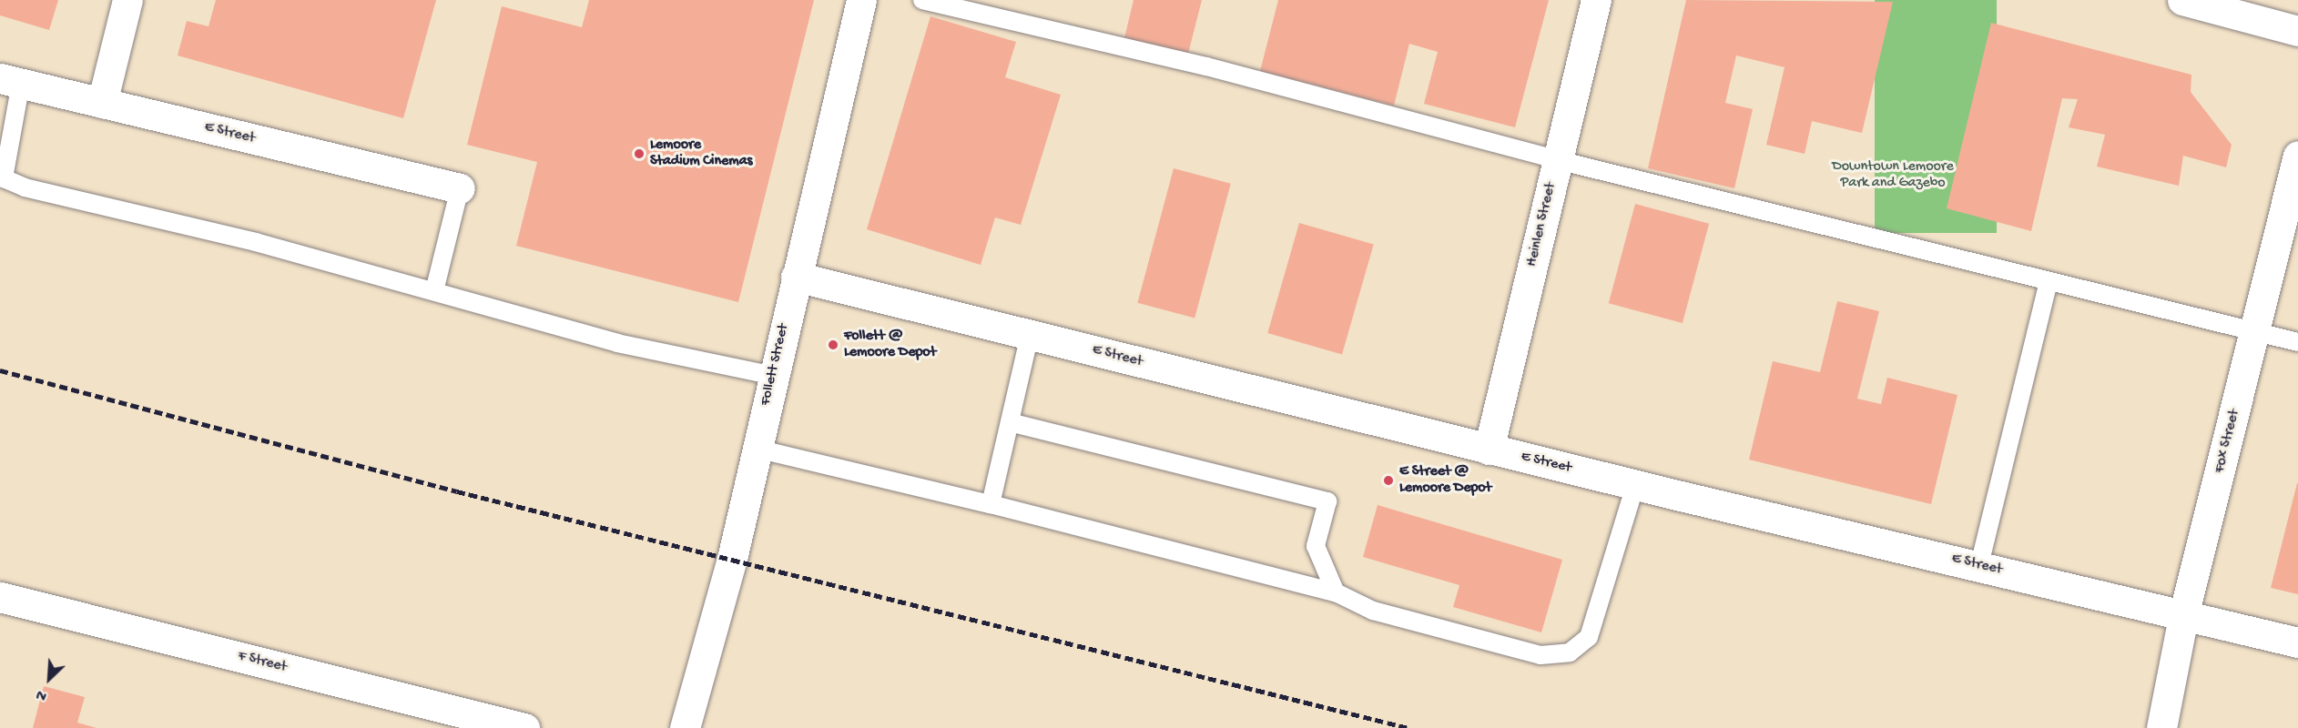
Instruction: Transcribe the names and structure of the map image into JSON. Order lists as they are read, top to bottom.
{
  "streets": {
    "street": [
      "E Street",
      "Heinlen Street",
      "Follett Street",
      "Fox Street",
      "F Street"
    ]
  },
  "crossings": [
    ["E Street", "Heinlen Street"],
    ["E Street", "Follett Street"],
    ["E Street", "Fox Street"]
  ],
  "parks": ["Downtown Lemoore Park and Gazebo"],
  "places": ["Lemoore Stadium Cinemas", "Follett @ Lemoore Depot", "E Street @ Lemoore Depot"],
  "north": "bottom left"
}
